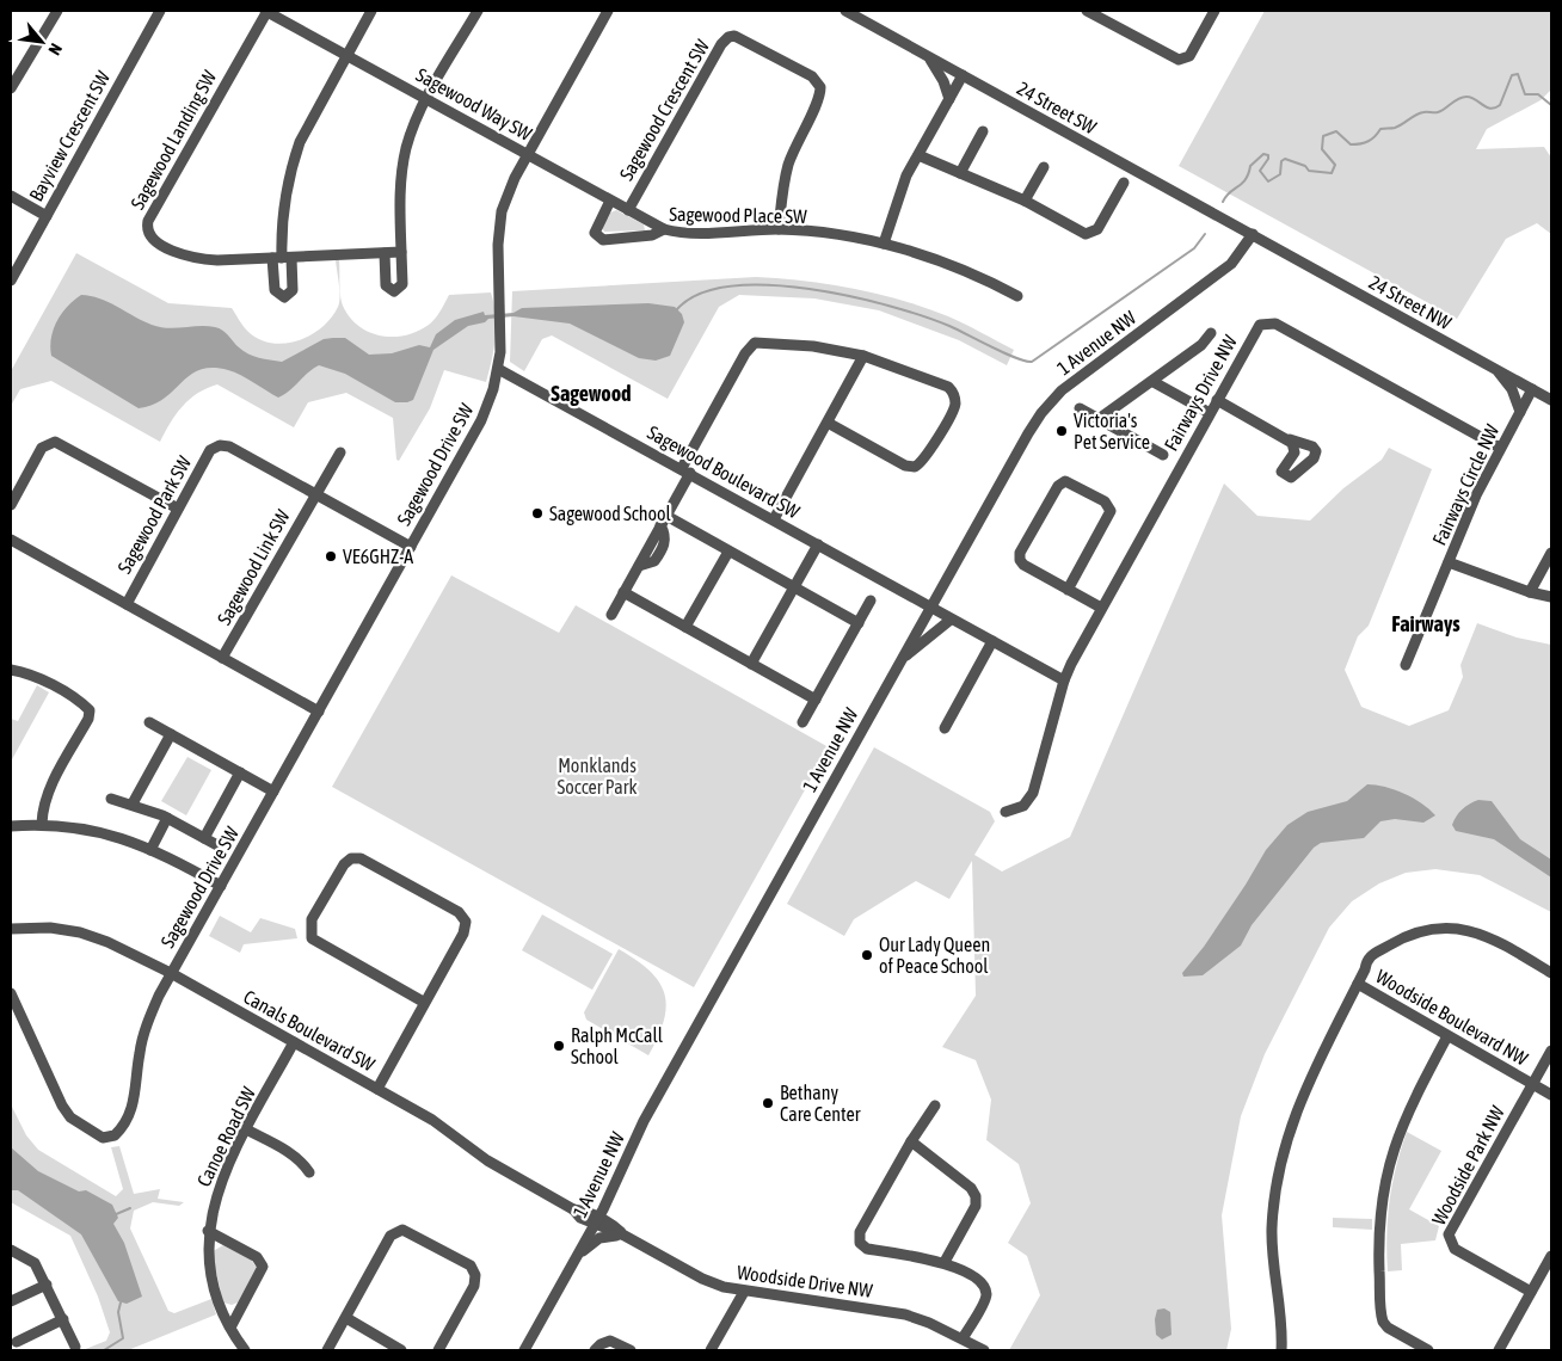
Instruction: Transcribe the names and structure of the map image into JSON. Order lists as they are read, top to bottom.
{
  "streets": {
    "street": [
      "Sagewood Way SW",
      "24 Street SW",
      "Sagewood Crescent SW",
      "Bayview Crescent SW",
      "Sagewood Landing SW",
      "Sagewood Place SW",
      "24 Street NW",
      "1 Avenue NW",
      "Fairways Drive NW",
      "Sagewood Drive SW",
      "Sagewood Boulevard SW",
      "Fairways Circle NW",
      "Sagewood Park SW",
      "Sagewood Link SW",
      "Woodside Boulevard NW",
      "Canals Boulevard SW",
      "Canoe Road SW",
      "Woodside Park NW",
      "Woodside Drive NW"
    ]
  },
  "crossings": [
    ["Sagewood Way SW", "Sagewood Crescent SW"],
    ["Sagewood Way SW", "Sagewood Landing SW"],
    ["Sagewood Way SW", "Sagewood Place SW"],
    ["Sagewood Way SW", "Sagewood Drive SW"],
    ["24 Street SW", "24 Street NW"],
    ["24 Street SW", "1 Avenue NW"],
    ["Sagewood Crescent SW", "Sagewood Place SW"],
    ["24 Street NW", "1 Avenue NW"],
    ["24 Street NW", "Fairways Circle NW"],
    ["1 Avenue NW", "Sagewood Boulevard SW"],
    ["1 Avenue NW", "Canals Boulevard SW"],
    ["1 Avenue NW", "Woodside Drive NW"],
    ["Fairways Drive NW", "Fairways Circle NW"],
    ["Sagewood Drive SW", "Sagewood Boulevard SW"],
    ["Sagewood Drive SW", "Sagewood Park SW"],
    ["Sagewood Drive SW", "Canals Boulevard SW"],
    ["Sagewood Park SW", "Sagewood Link SW"],
    ["Woodside Boulevard NW", "Woodside Park NW"],
    ["Canals Boulevard SW", "Canoe Road SW"],
    ["Canals Boulevard SW", "Woodside Drive NW"]
  ],
  "districts": ["Sagewood", "Fairways"],
  "parks": ["Monklands Soccer Park"],
  "places": [
    "Victoria's Pet Service",
    "Sagewood School",
    "VE6GHZ-A",
    "Our Lady Queen of Peace School",
    "Ralph McCall School",
    "Bethany Care Center"
  ],
  "north": "bottom right"
}
